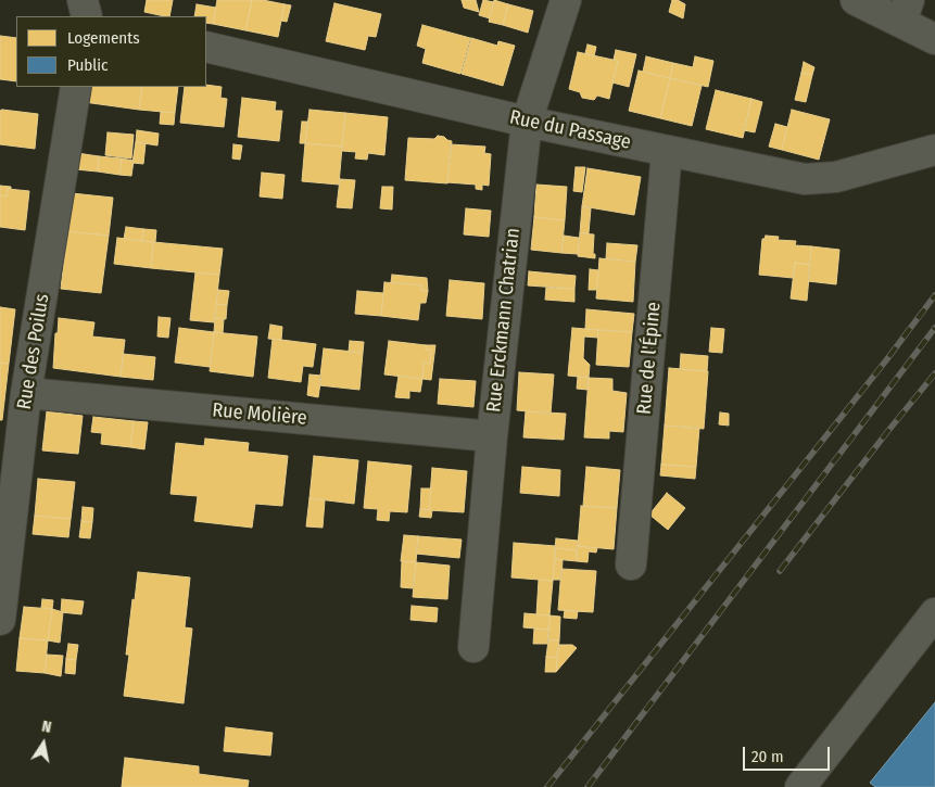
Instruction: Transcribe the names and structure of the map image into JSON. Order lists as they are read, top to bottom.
{
  "streets": {
    "street": [
      "Rue du Passage",
      "Rue Erckmann Chatrian",
      "Rue des Poilus",
      "Rue de l'Épine",
      "Rue Molière"
    ]
  },
  "crossings": [
    ["Rue du Passage", "Rue Erckmann Chatrian"],
    ["Rue du Passage", "Rue de l'Épine"],
    ["Rue Erckmann Chatrian", "Rue Molière"],
    ["Rue des Poilus", "Rue Molière"]
  ],
  "legend": ["Logements", "Public"],
  "scale_bar": "20 m",
  "north": "top"
}
